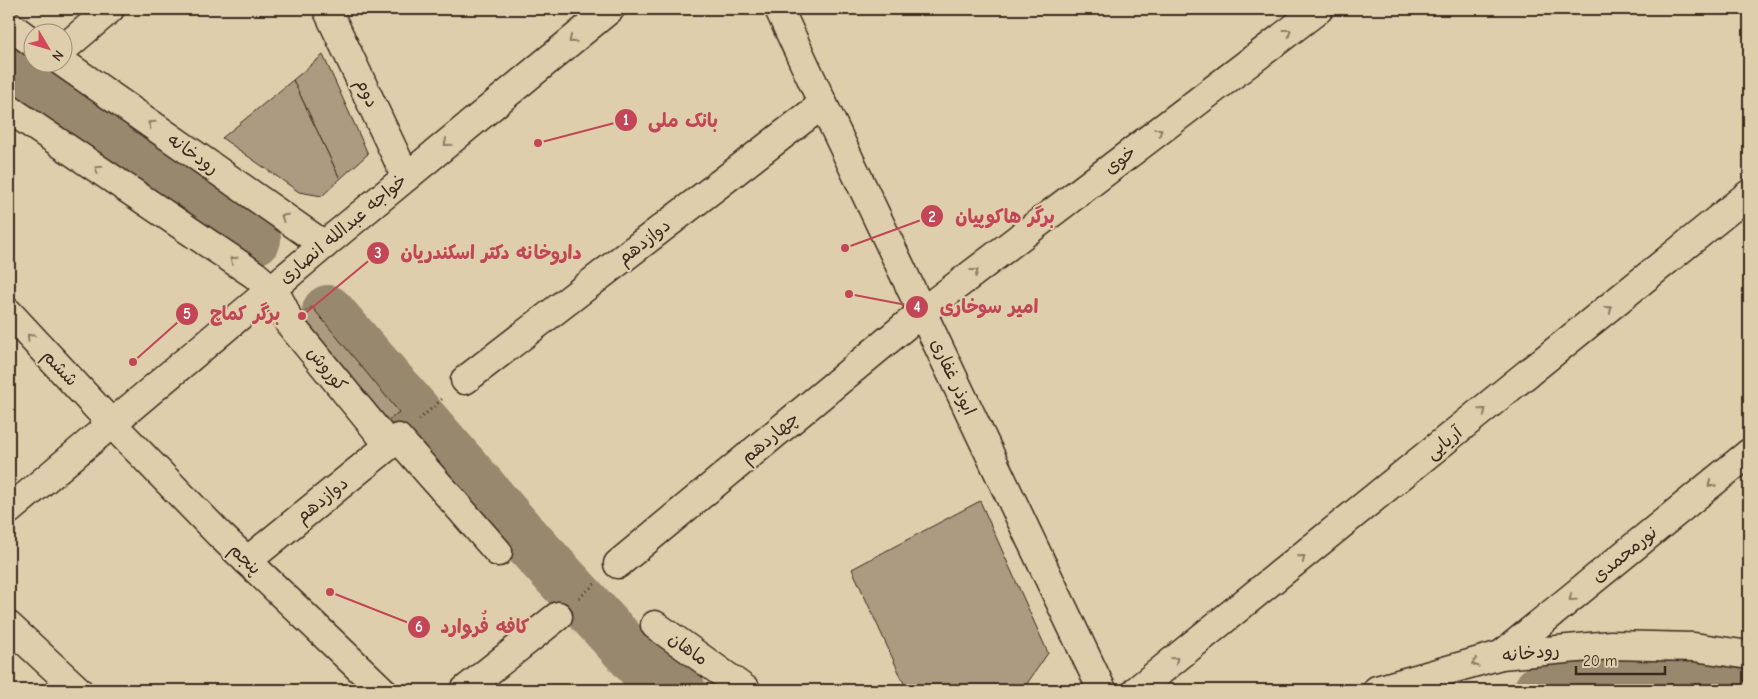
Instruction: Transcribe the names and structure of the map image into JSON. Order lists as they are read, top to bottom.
{
  "streets": {
    "street": [
      "دوم",
      "رودخانه",
      "خوی",
      "خواجه عبدالله انصاری",
      "دوازدهم",
      "ششم",
      "کوروش",
      "ابوذر غفاری",
      "چهاردهم",
      "آریایی",
      "نورمحمدی",
      "پنجم",
      "ماهان"
    ]
  },
  "crossings": [
    ["دوم", "خواجه عبدالله انصاری"],
    ["رودخانه", "خواجه عبدالله انصاری"],
    ["رودخانه", "نورمحمدی"],
    ["خوی", "ابوذر غفاری"],
    ["خوی", "چهاردهم"],
    ["خواجه عبدالله انصاری", "ششم"],
    ["خواجه عبدالله انصاری", "کوروش"],
    ["خواجه عبدالله انصاری", "پنجم"],
    ["دوازدهم", "کوروش"],
    ["دوازدهم", "ابوذر غفاری"],
    ["دوازدهم", "پنجم"],
    ["ششم", "پنجم"],
    ["ابوذر غفاری", "چهاردهم"]
  ],
  "one_way": ["خوی", "آریایی", "نورمحمدی"],
  "places": [
    "بانک ملی",
    "برگر هاکوپیان",
    "امیر سوخاری",
    "داروخانه دکتر اسکندریان",
    "برگر کماچ",
    "کافه فُروارد"
  ],
  "scale_bar": "20 m",
  "north": "bottom right"
}
